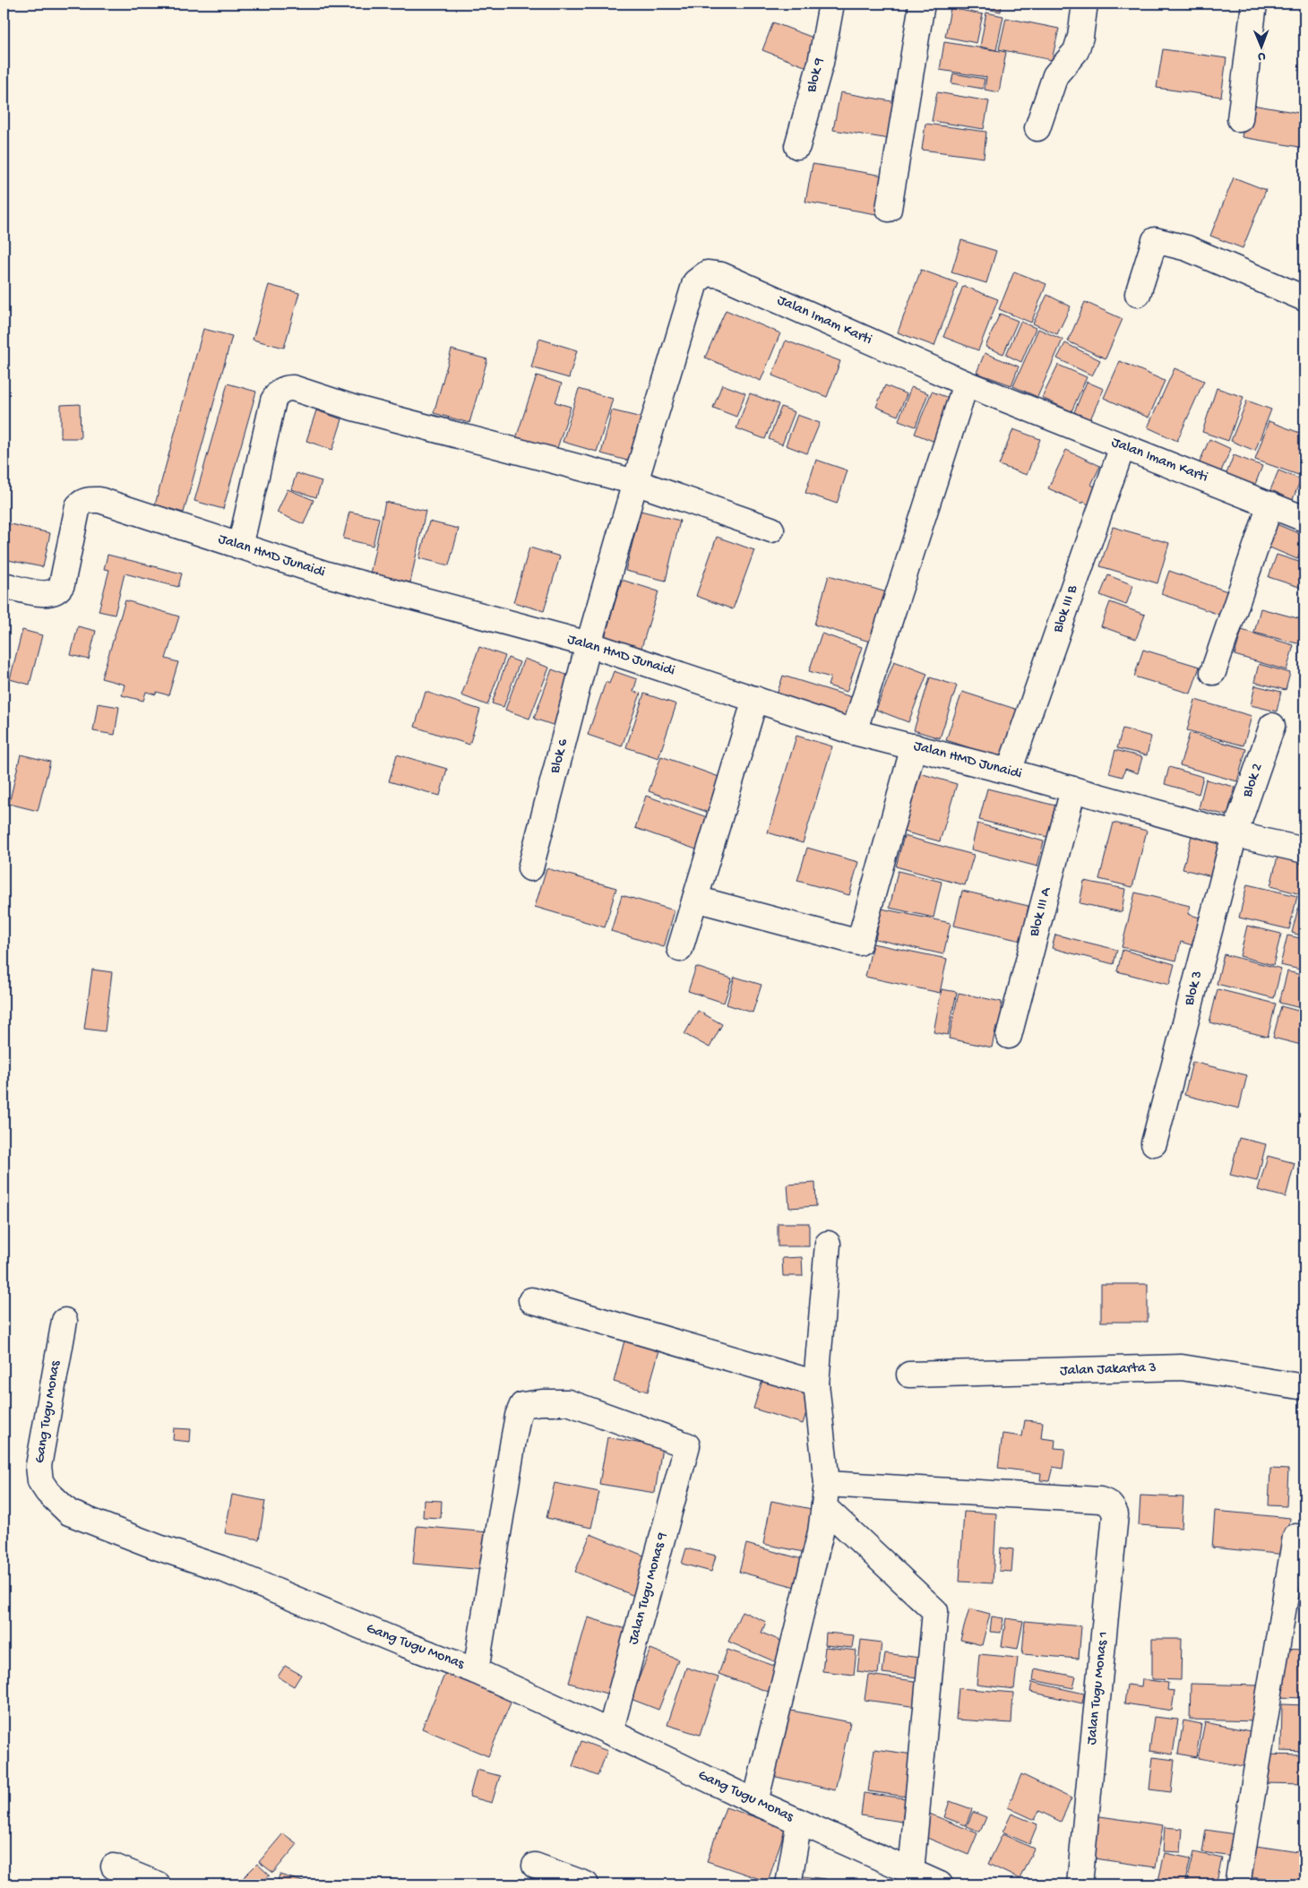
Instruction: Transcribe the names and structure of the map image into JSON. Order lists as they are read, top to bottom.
{
  "streets": {
    "street": [
      "Blok 9",
      "Jalan Imam Karti",
      "Jalan HMD Junaidi",
      "Blok III B",
      "Blok 6",
      "Blok 2",
      "Blok III A",
      "Blok 3",
      "Jalan Jakarta 3",
      "Gang Tugu Monas",
      "Jalan Tugu Monas 9",
      "Jalan Tugu Monas 1"
    ]
  },
  "crossings": [
    ["Jalan Imam Karti", "Jalan HMD Junaidi"],
    ["Jalan Imam Karti", "Blok III B"],
    ["Jalan Imam Karti", "Blok 6"],
    ["Jalan HMD Junaidi", "Blok III B"],
    ["Jalan HMD Junaidi", "Blok 6"],
    ["Jalan HMD Junaidi", "Blok 2"],
    ["Jalan HMD Junaidi", "Blok III A"],
    ["Jalan HMD Junaidi", "Blok 3"],
    ["Blok 2", "Blok 3"],
    ["Gang Tugu Monas", "Jalan Tugu Monas 9"]
  ],
  "north": "bottom"
}
